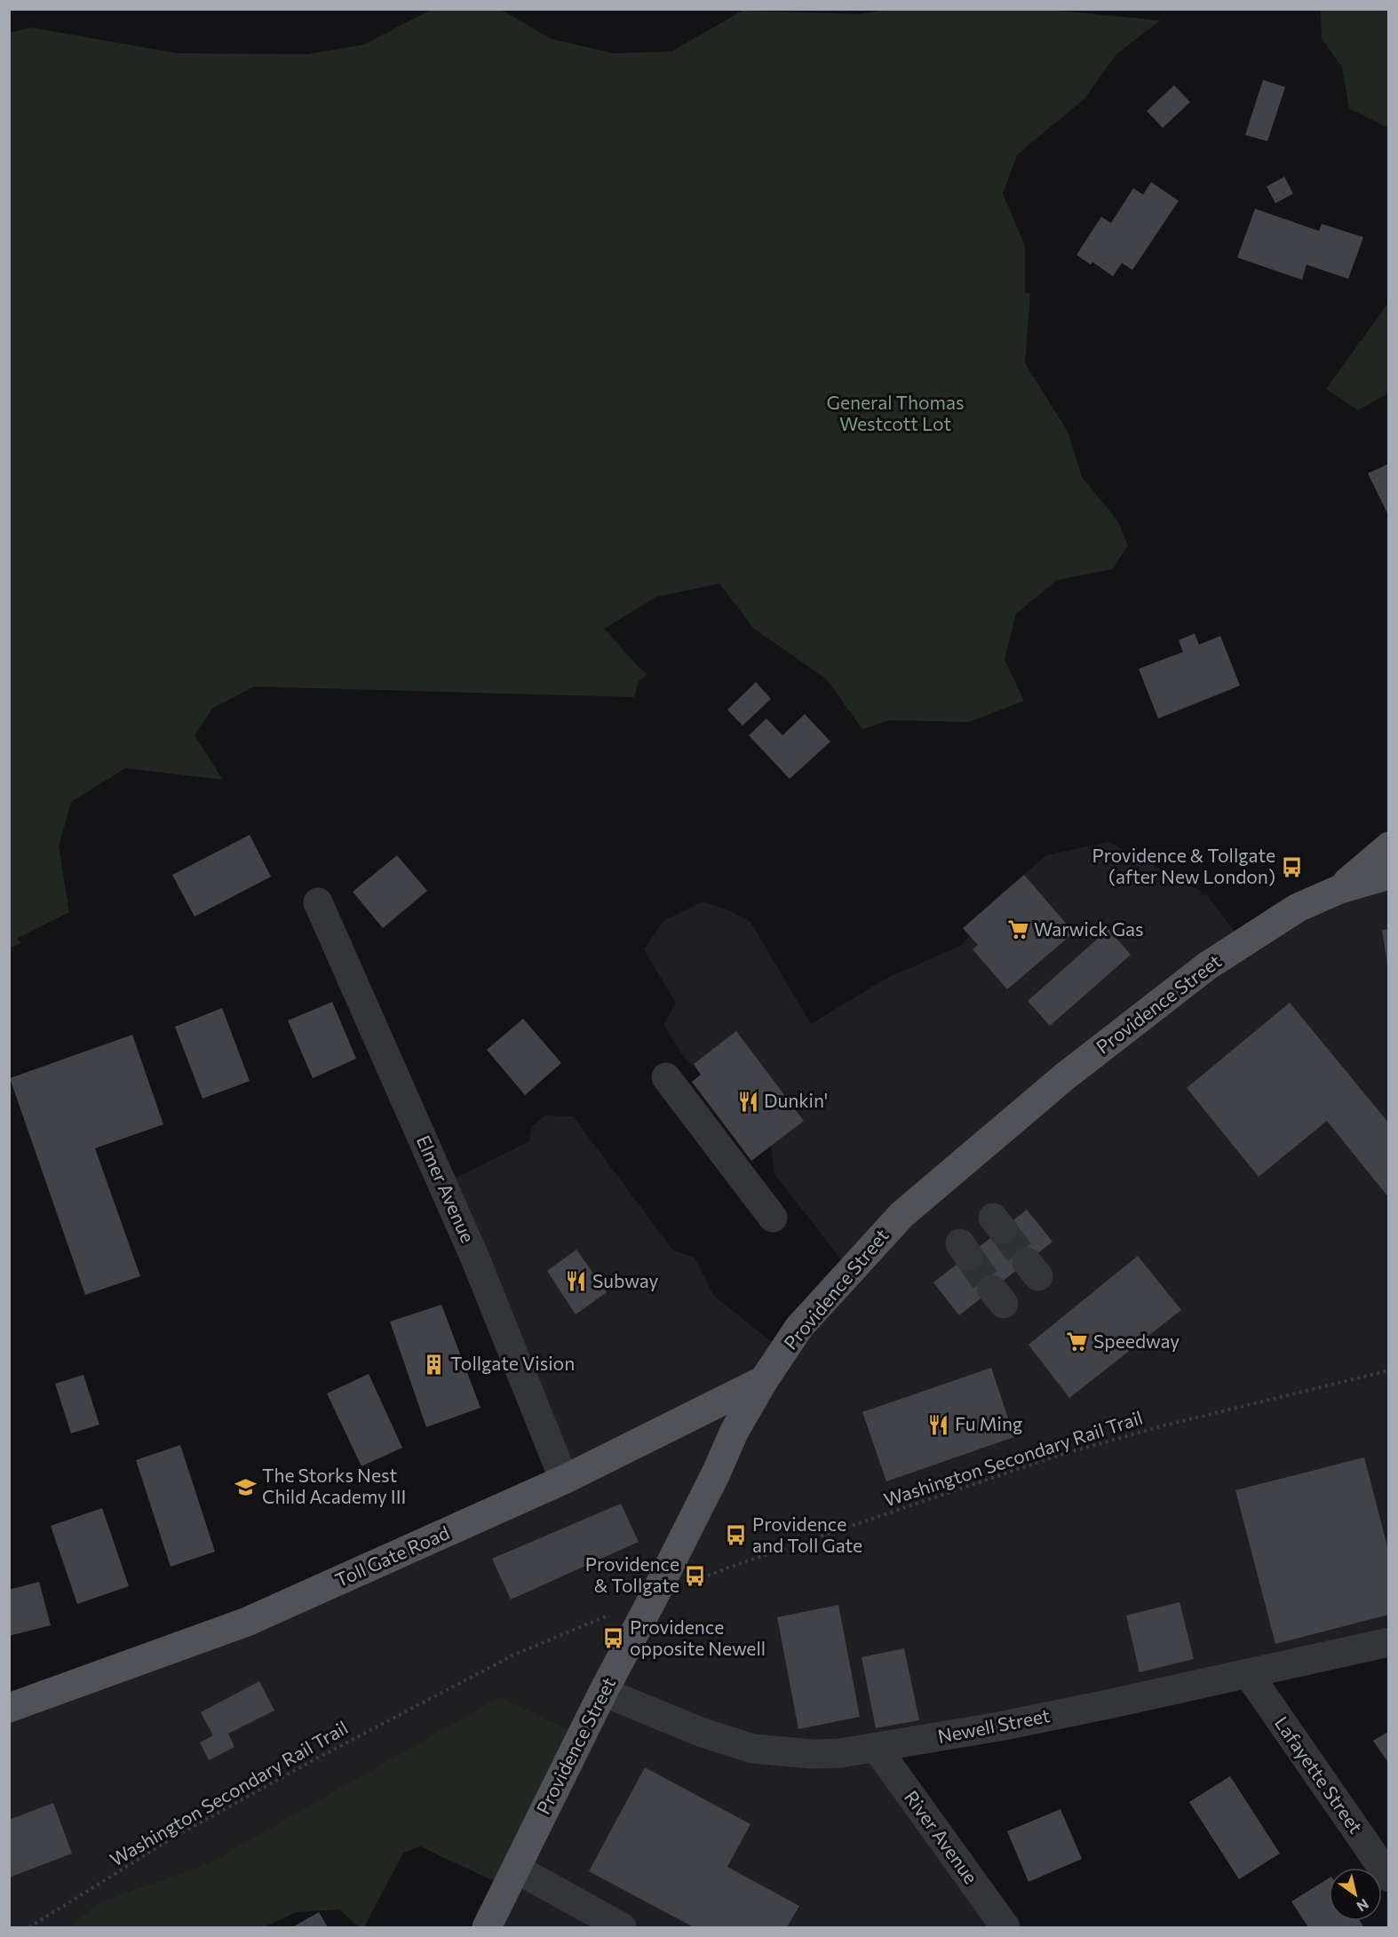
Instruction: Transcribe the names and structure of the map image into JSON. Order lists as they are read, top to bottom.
{
  "streets": {
    "main road": ["Providence Street", "Toll Gate Road"],
    "street": [
      "Elmer Avenue",
      "Newell Street",
      "Lafayette Street",
      "River Avenue"
    ],
    "path": ["Washington Secondary Rail Trail"]
  },
  "crossings": [
    ["Providence Street", "Washington Secondary Rail Trail"],
    ["Providence Street", "Toll Gate Road"],
    ["Providence Street", "Newell Street"],
    ["Elmer Avenue", "Toll Gate Road"],
    ["Newell Street", "Lafayette Street"],
    ["Newell Street", "River Avenue"]
  ],
  "parks": ["General Thomas Westcott Lot"],
  "places": {
    "bus stop": [
      "Providence & Tollgate (after New London)",
      "Providence and Toll Gate",
      "Providence & Tollgate",
      "Providence opposite Newell"
    ],
    "supermarket": ["Warwick Gas", "Speedway"],
    "restaurant": ["Dunkin'", "Subway", "Fu Ming"],
    "building": ["Tollgate Vision"],
    "school or university": ["The Storks Nest Child Academy III"]
  },
  "north": "bottom right"
}
